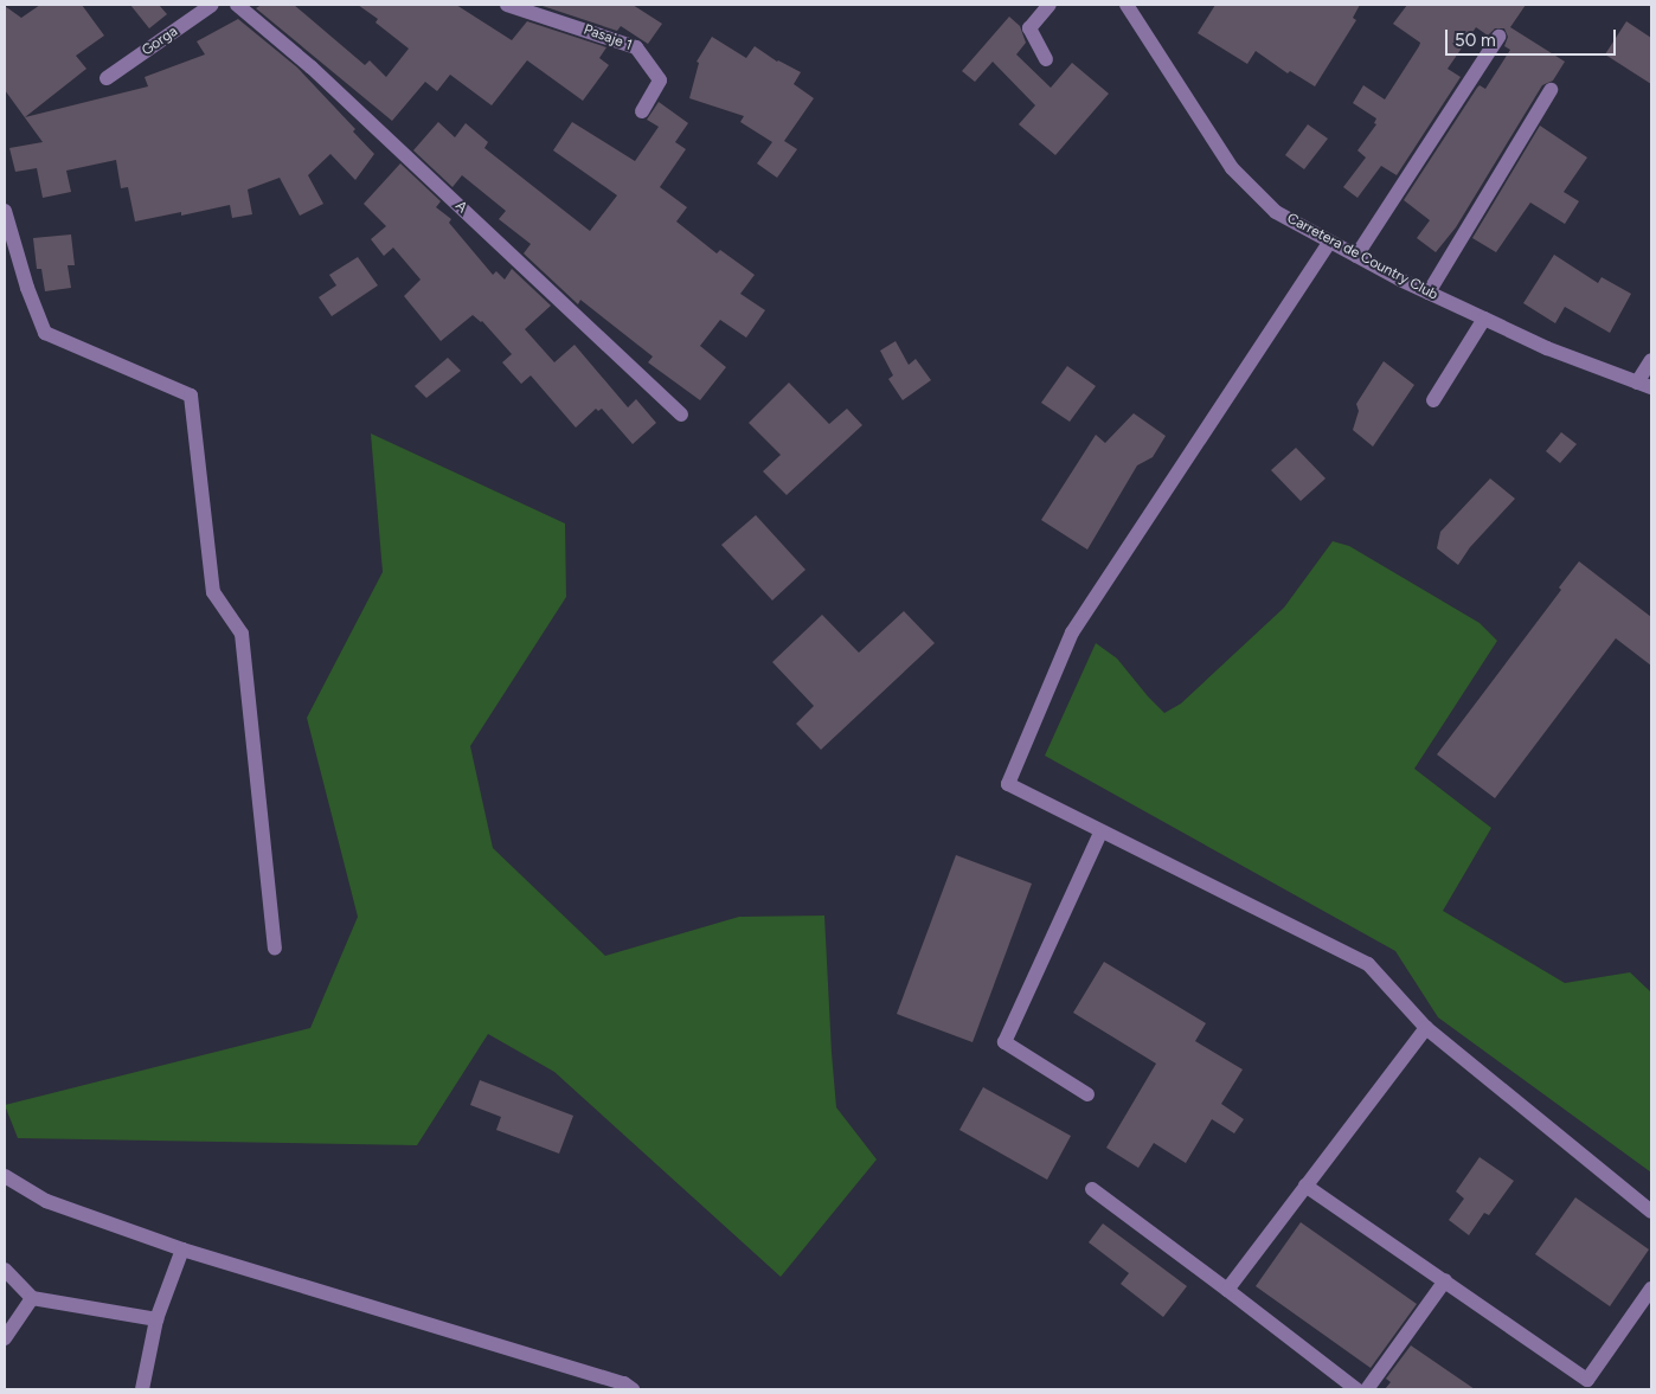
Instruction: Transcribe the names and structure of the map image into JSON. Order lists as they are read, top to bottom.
{
  "streets": {
    "street": [
      "Pasaje 1",
      "Gorga",
      "A",
      "Carretera de Country Club"
    ]
  },
  "scale_bar": "50 m"
}
